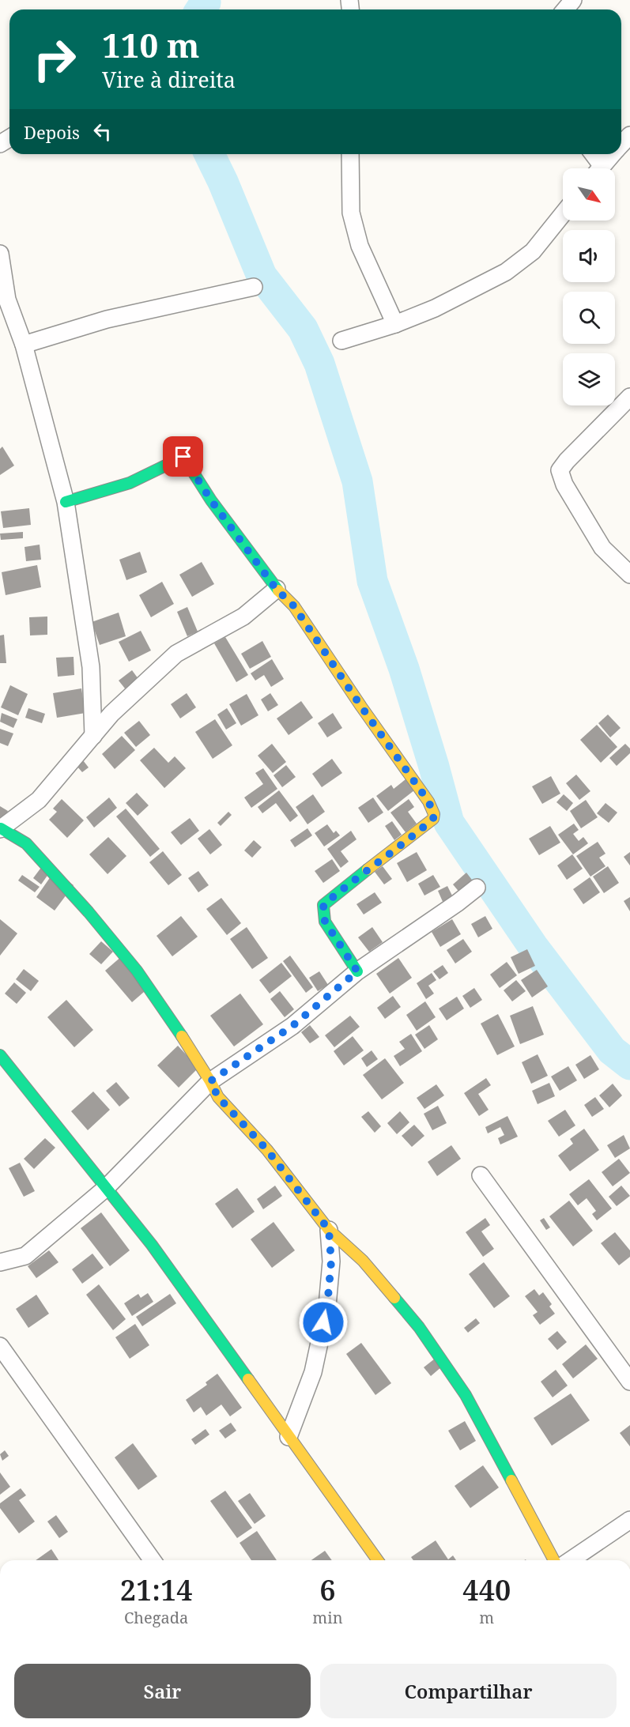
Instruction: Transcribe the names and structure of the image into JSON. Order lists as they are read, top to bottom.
{
  "north": "bottom right",
  "page": {
    "turn": ["110 m", "Vire à direita"],
    "then": "Depois",
    "eta": [
      "21:14",
      "Chegada",
      "6",
      "min",
      "440",
      "m"
    ],
    "buttons": ["Sair", "Compartilhar"]
  }
}
